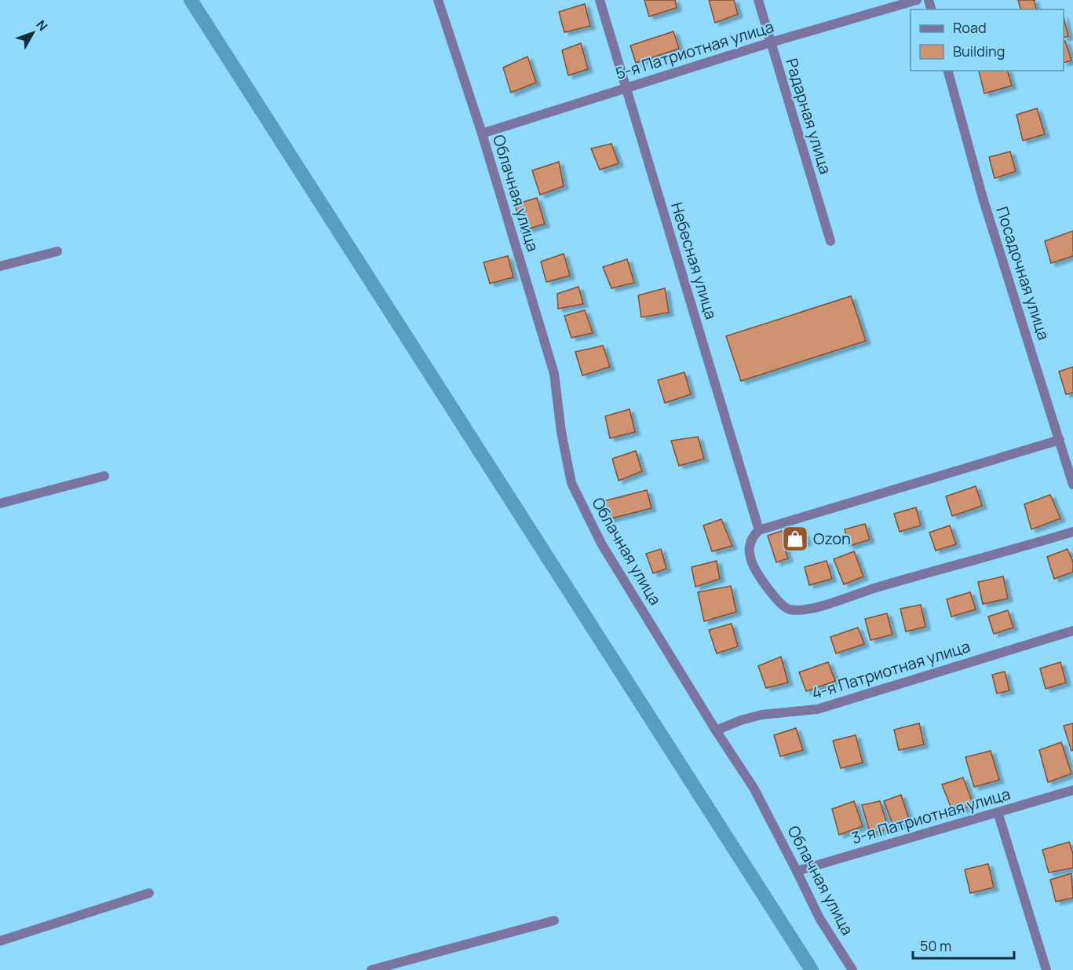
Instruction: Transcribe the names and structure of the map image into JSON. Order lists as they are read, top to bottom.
{
  "streets": {
    "street": [
      "5-я Патриотная улица",
      "Радарная улица",
      "Облачная улица",
      "Небесная улица",
      "Посадочная улица",
      "4-я Патриотная улица",
      "3-я Патриотная улица"
    ]
  },
  "crossings": [
    ["5-я Патриотная улица", "Радарная улица"],
    ["5-я Патриотная улица", "Облачная улица"],
    ["5-я Патриотная улица", "Небесная улица"],
    ["Облачная улица", "4-я Патриотная улица"],
    ["Облачная улица", "3-я Патриотная улица"]
  ],
  "places": {
    "shop": ["Ozon"]
  },
  "legend": ["Road", "Building"],
  "scale_bar": "50 m",
  "north": "top right"
}
